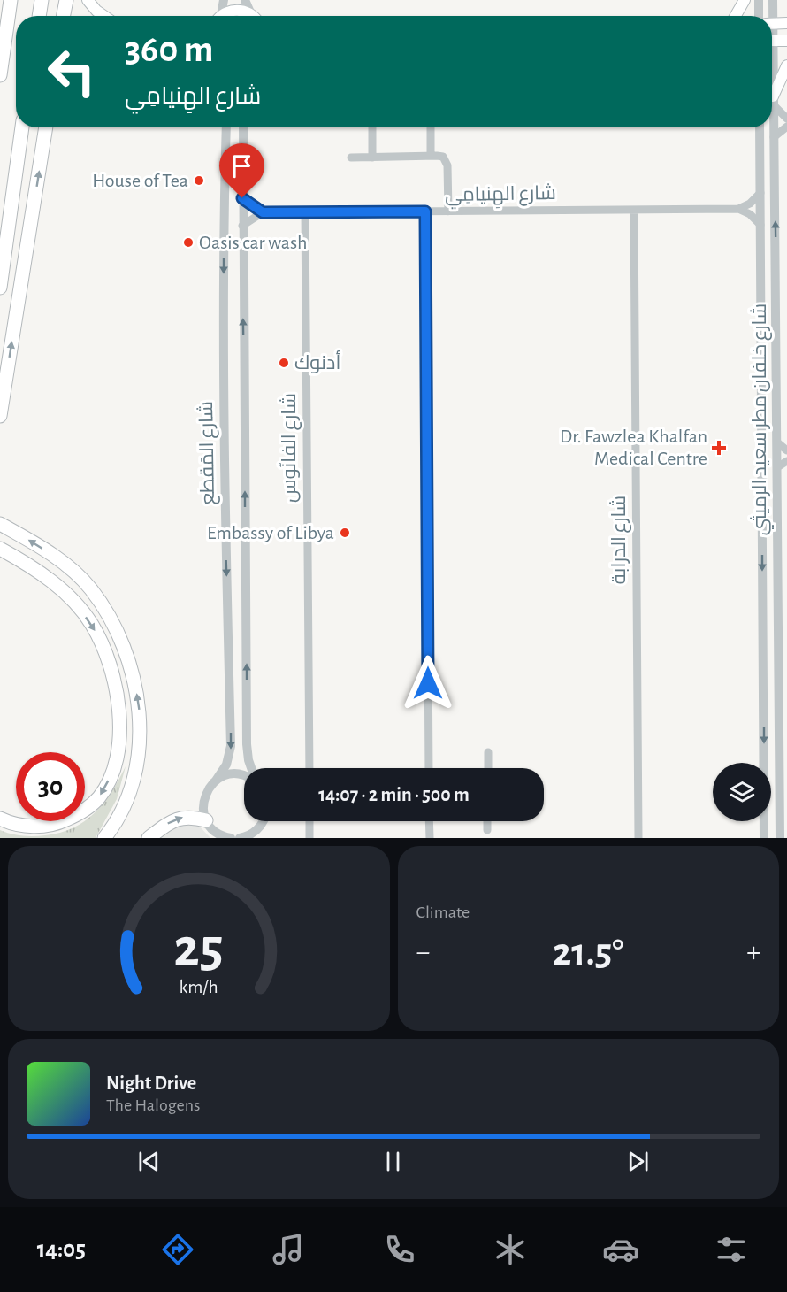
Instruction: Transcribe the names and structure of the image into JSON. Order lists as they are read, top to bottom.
{
  "streets": {
    "street": [
      "شارع الهِنيامِي",
      "شارع خلفان مطر سعيد الرميثي",
      "شارع الفانُوس",
      "شارع المَقطَع",
      "شارع الدرابة"
    ]
  },
  "crossings": [
    ["شارع الهِنيامِي", "شارع الفانُوس"],
    ["شارع الهِنيامِي", "شارع الدرابة"]
  ],
  "places": {
    "other": [
      "House of Tea",
      "Oasis car wash",
      "أدنوك",
      "Embassy of Libya"
    ],
    "health": ["Dr. Fawzlea Khalfan Medical Centre"]
  },
  "page": {
    "turn": ["360 m", "شارع الهِنيامِي"],
    "limit": "30",
    "trip": "14:07 · 2 min · 500 m",
    "tile": "Climate",
    "heat": ["−", "21.5°", "+"],
    "song": ["Night Drive", "The Halogens"],
    "tabs": "14:05",
    "gauge": ["25", "km/h"]
  }
}
